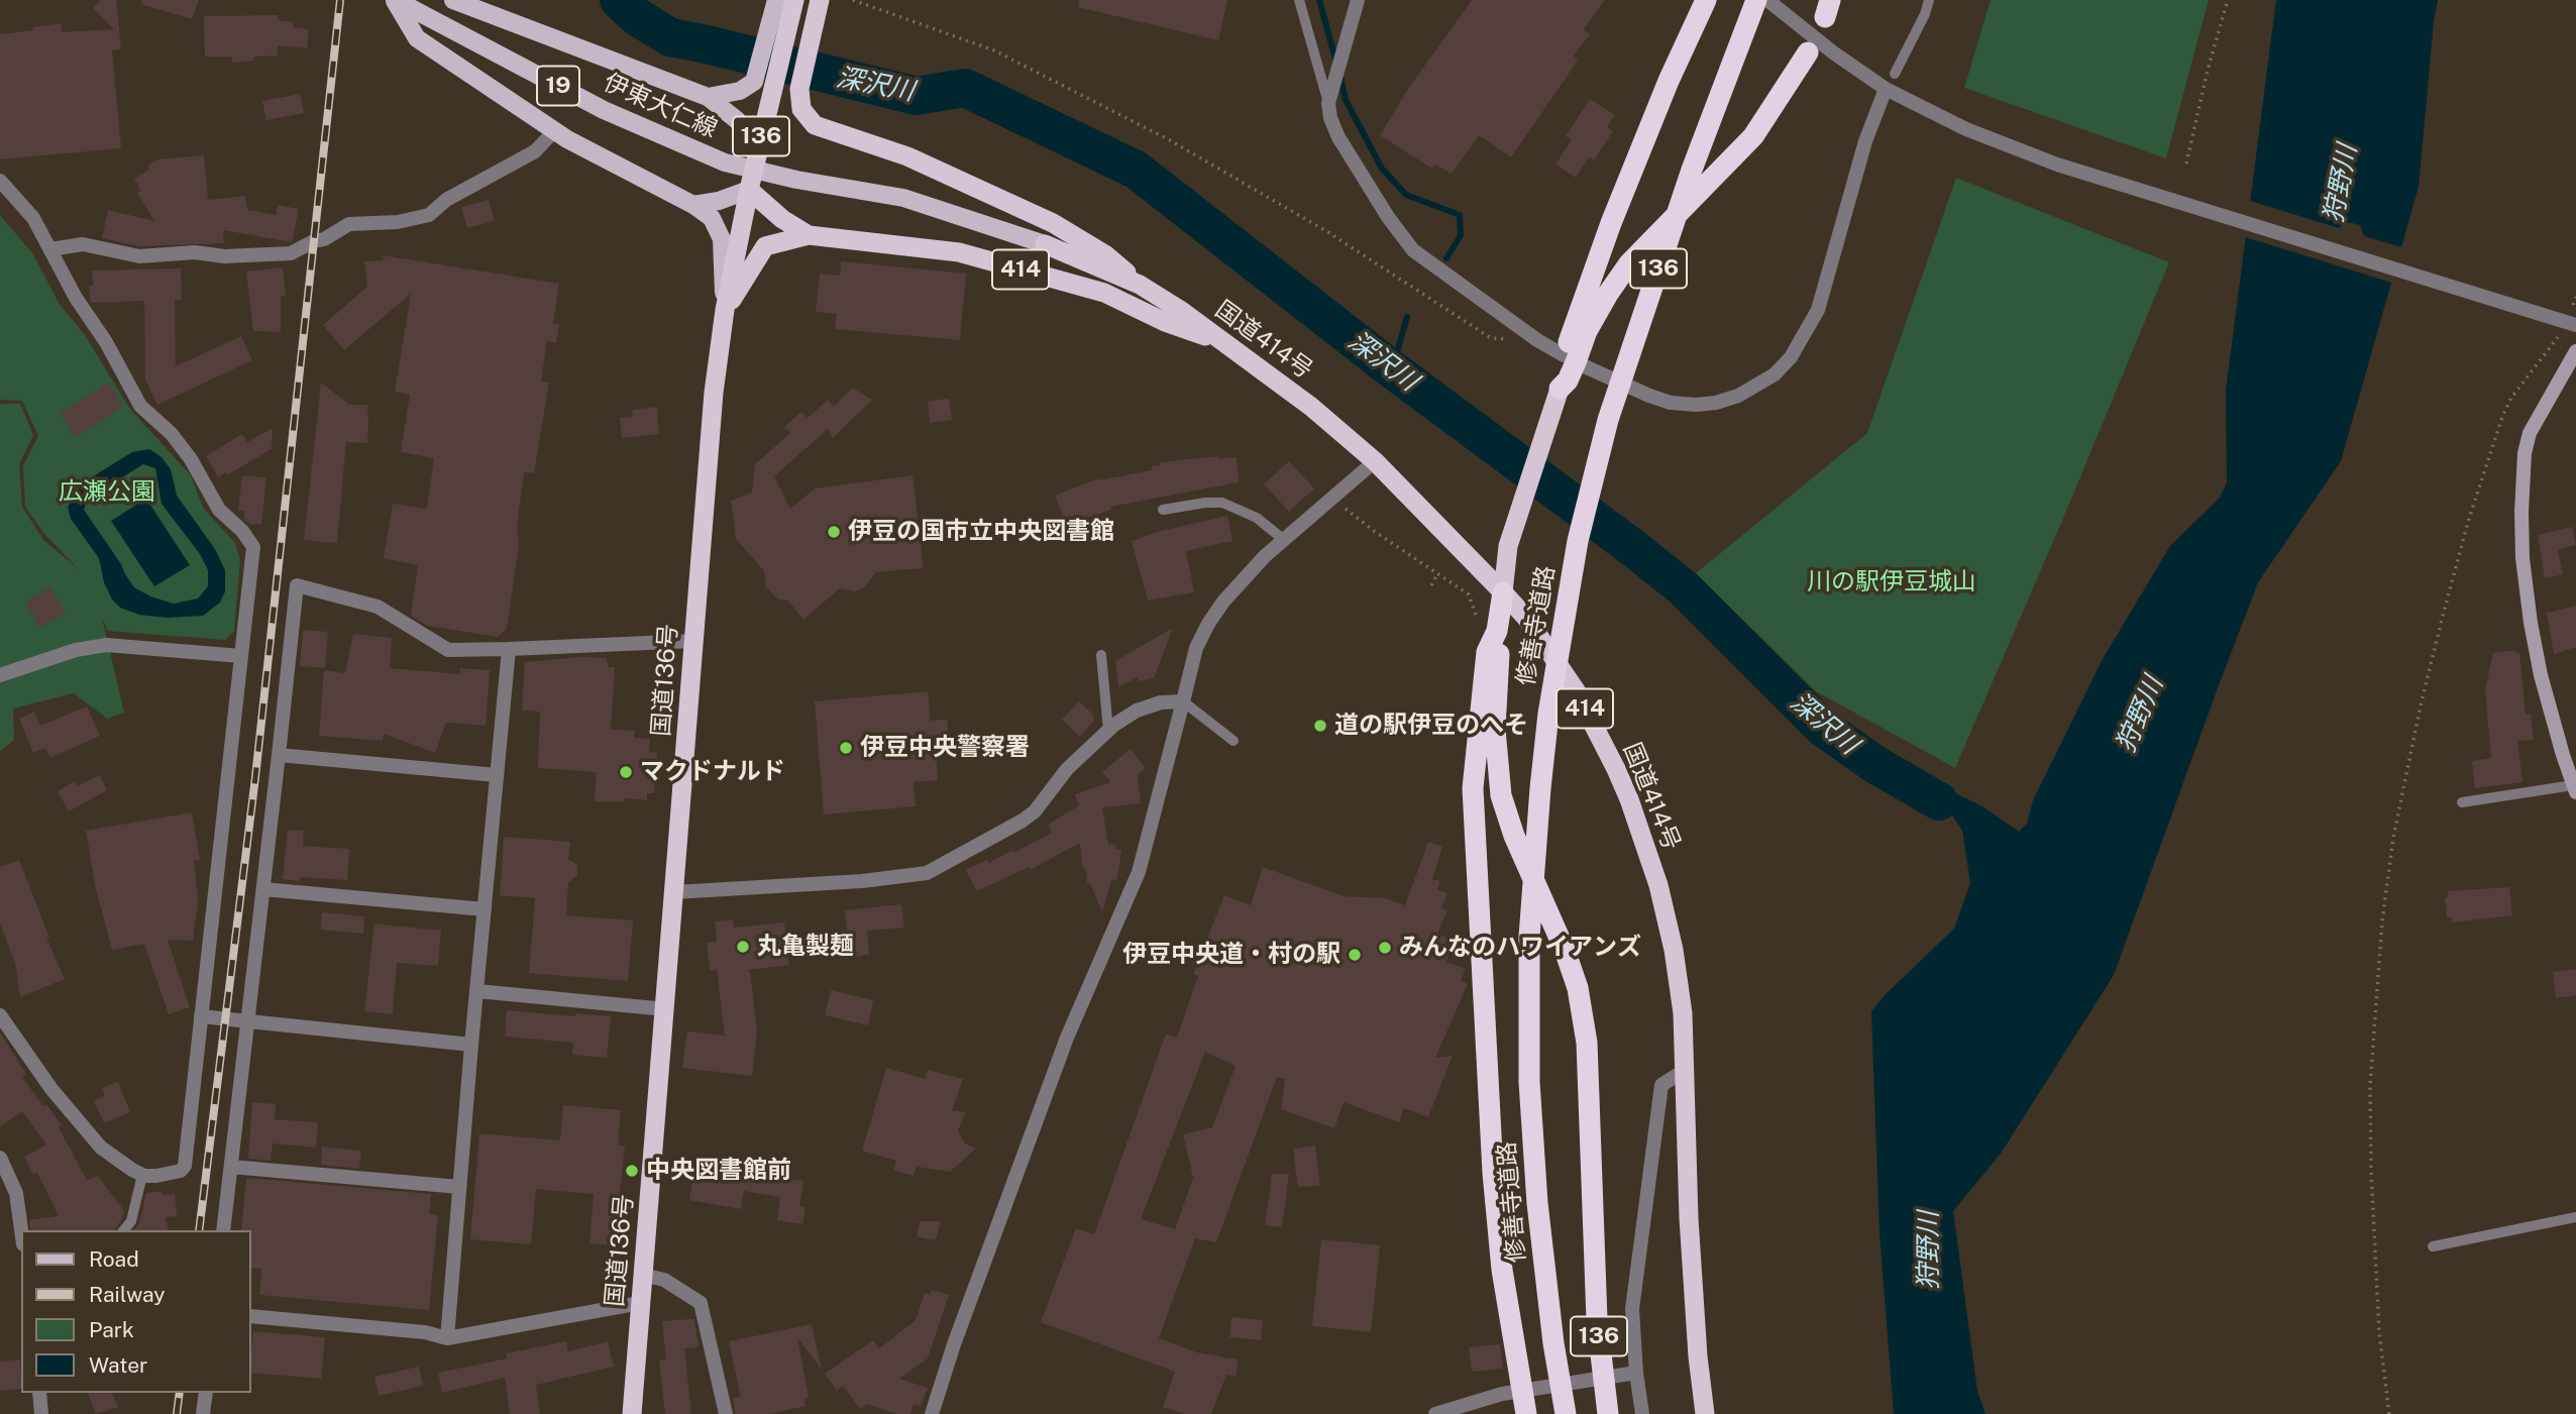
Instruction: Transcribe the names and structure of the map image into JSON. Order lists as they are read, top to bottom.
{
  "streets": {
    "highway": [
      "136",
      "414",
      "国道414号",
      "修善寺道路",
      "国道136号"
    ],
    "main road": ["19", "伊東大仁線"]
  },
  "crossings": [
    ["伊東大仁線", "国道414号"],
    ["136", "国道414号"],
    ["414", "国道414号"],
    ["414", "国道136号"]
  ],
  "water": ["深沢川", "狩野川"],
  "parks": ["広瀬公園", "川の駅伊豆城山"],
  "places": [
    "伊豆の国市立中央図書館",
    "道の駅伊豆のへそ",
    "伊豆中央警察署",
    "マクドナルド",
    "丸亀製麺",
    "みんなのハワイアンズ",
    "伊豆中央道・村の駅",
    "中央図書館前"
  ],
  "legend": [
    "Road",
    "Railway",
    "Park",
    "Water"
  ]
}
